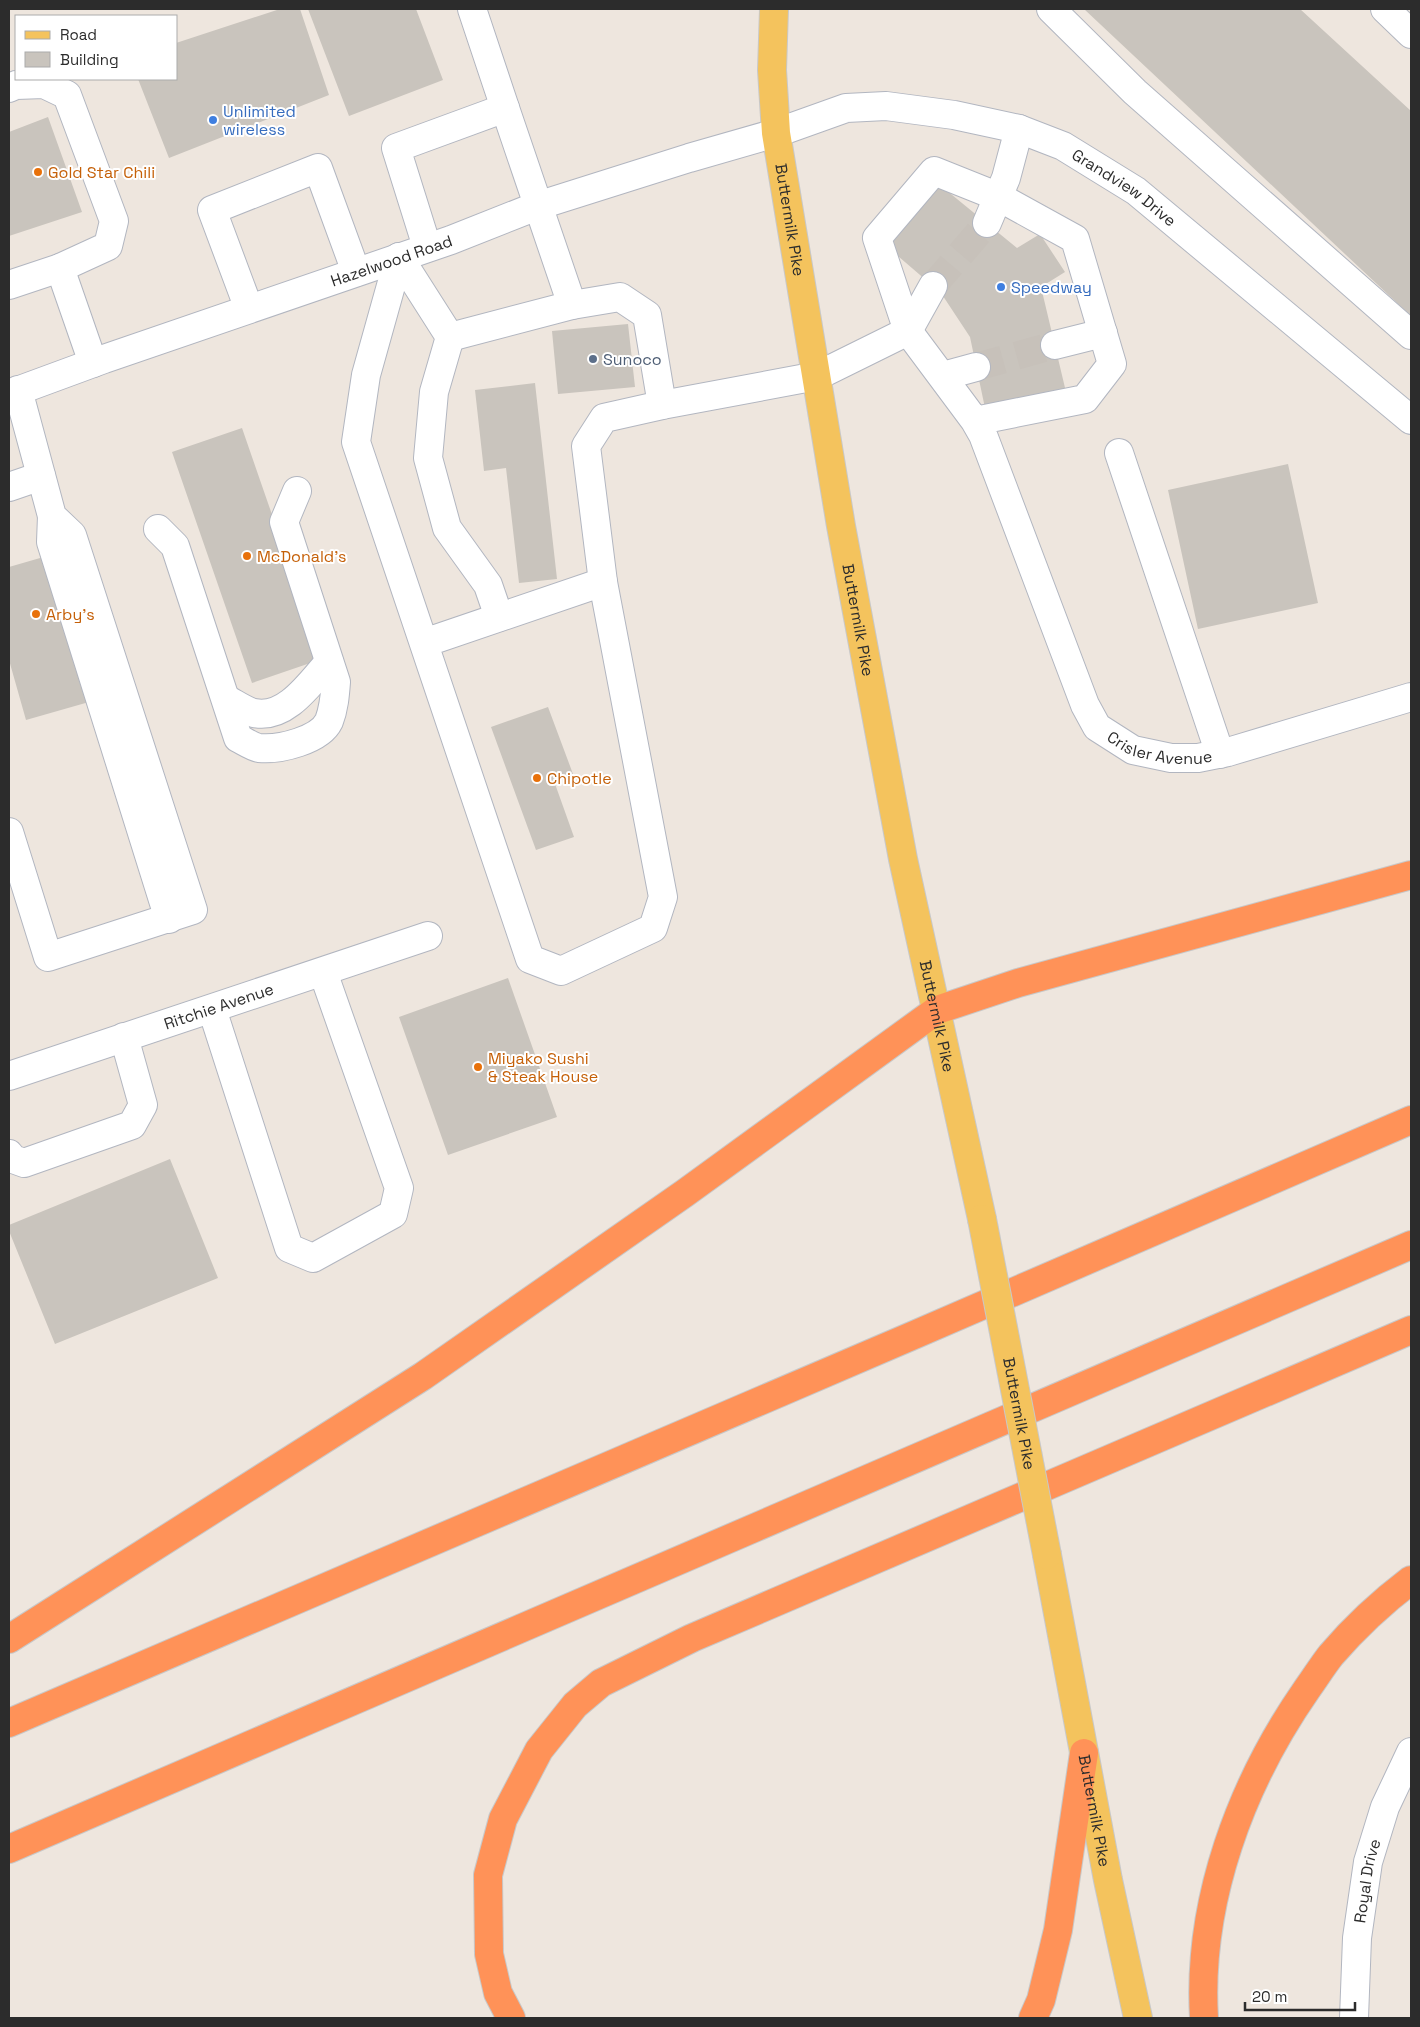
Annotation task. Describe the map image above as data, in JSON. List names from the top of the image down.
{
  "streets": {
    "main road": ["Buttermilk Pike"],
    "street": [
      "Grandview Drive",
      "Hazelwood Road",
      "Crisler Avenue",
      "Ritchie Avenue",
      "Royal Drive"
    ]
  },
  "crossings": [
    ["Grandview Drive", "Buttermilk Pike"],
    ["Grandview Drive", "Hazelwood Road"],
    ["Buttermilk Pike", "Hazelwood Road"]
  ],
  "places": [
    "Unlimited wireless",
    "Gold Star Chili",
    "Speedway",
    "Sunoco",
    "McDonald's",
    "Arby's",
    "Chipotle",
    "Miyako Sushi & Steak House"
  ],
  "legend": ["Road", "Building"],
  "scale_bar": "20 m"
}
